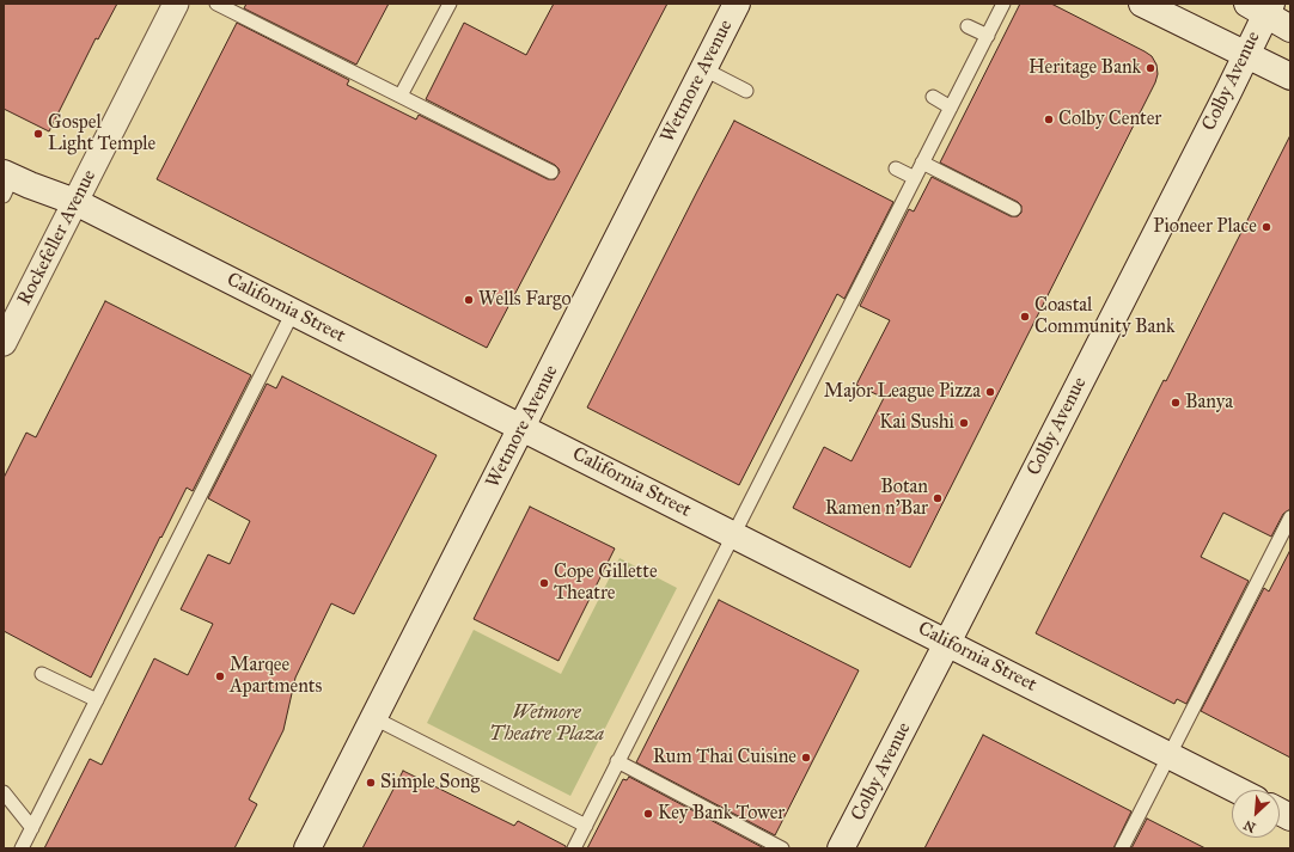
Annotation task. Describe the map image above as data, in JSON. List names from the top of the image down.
{
  "streets": {
    "street": [
      "Wetmore Avenue",
      "Colby Avenue",
      "Rockefeller Avenue",
      "California Street"
    ]
  },
  "crossings": [
    ["Wetmore Avenue", "California Street"],
    ["Colby Avenue", "California Street"],
    ["Rockefeller Avenue", "California Street"]
  ],
  "parks": ["Wetmore Theatre Plaza"],
  "places": [
    "Heritage Bank",
    "Colby Center",
    "Gospel Light Temple",
    "Pioneer Place",
    "Wells Fargo",
    "Coastal Community Bank",
    "Major League Pizza",
    "Banya",
    "Kai Sushi",
    "Botan Ramen n'Bar",
    "Cope Gillette Theatre",
    "Marqee Apartments",
    "Rum Thai Cuisine",
    "Simple Song",
    "Key Bank Tower"
  ],
  "north": "bottom left"
}
